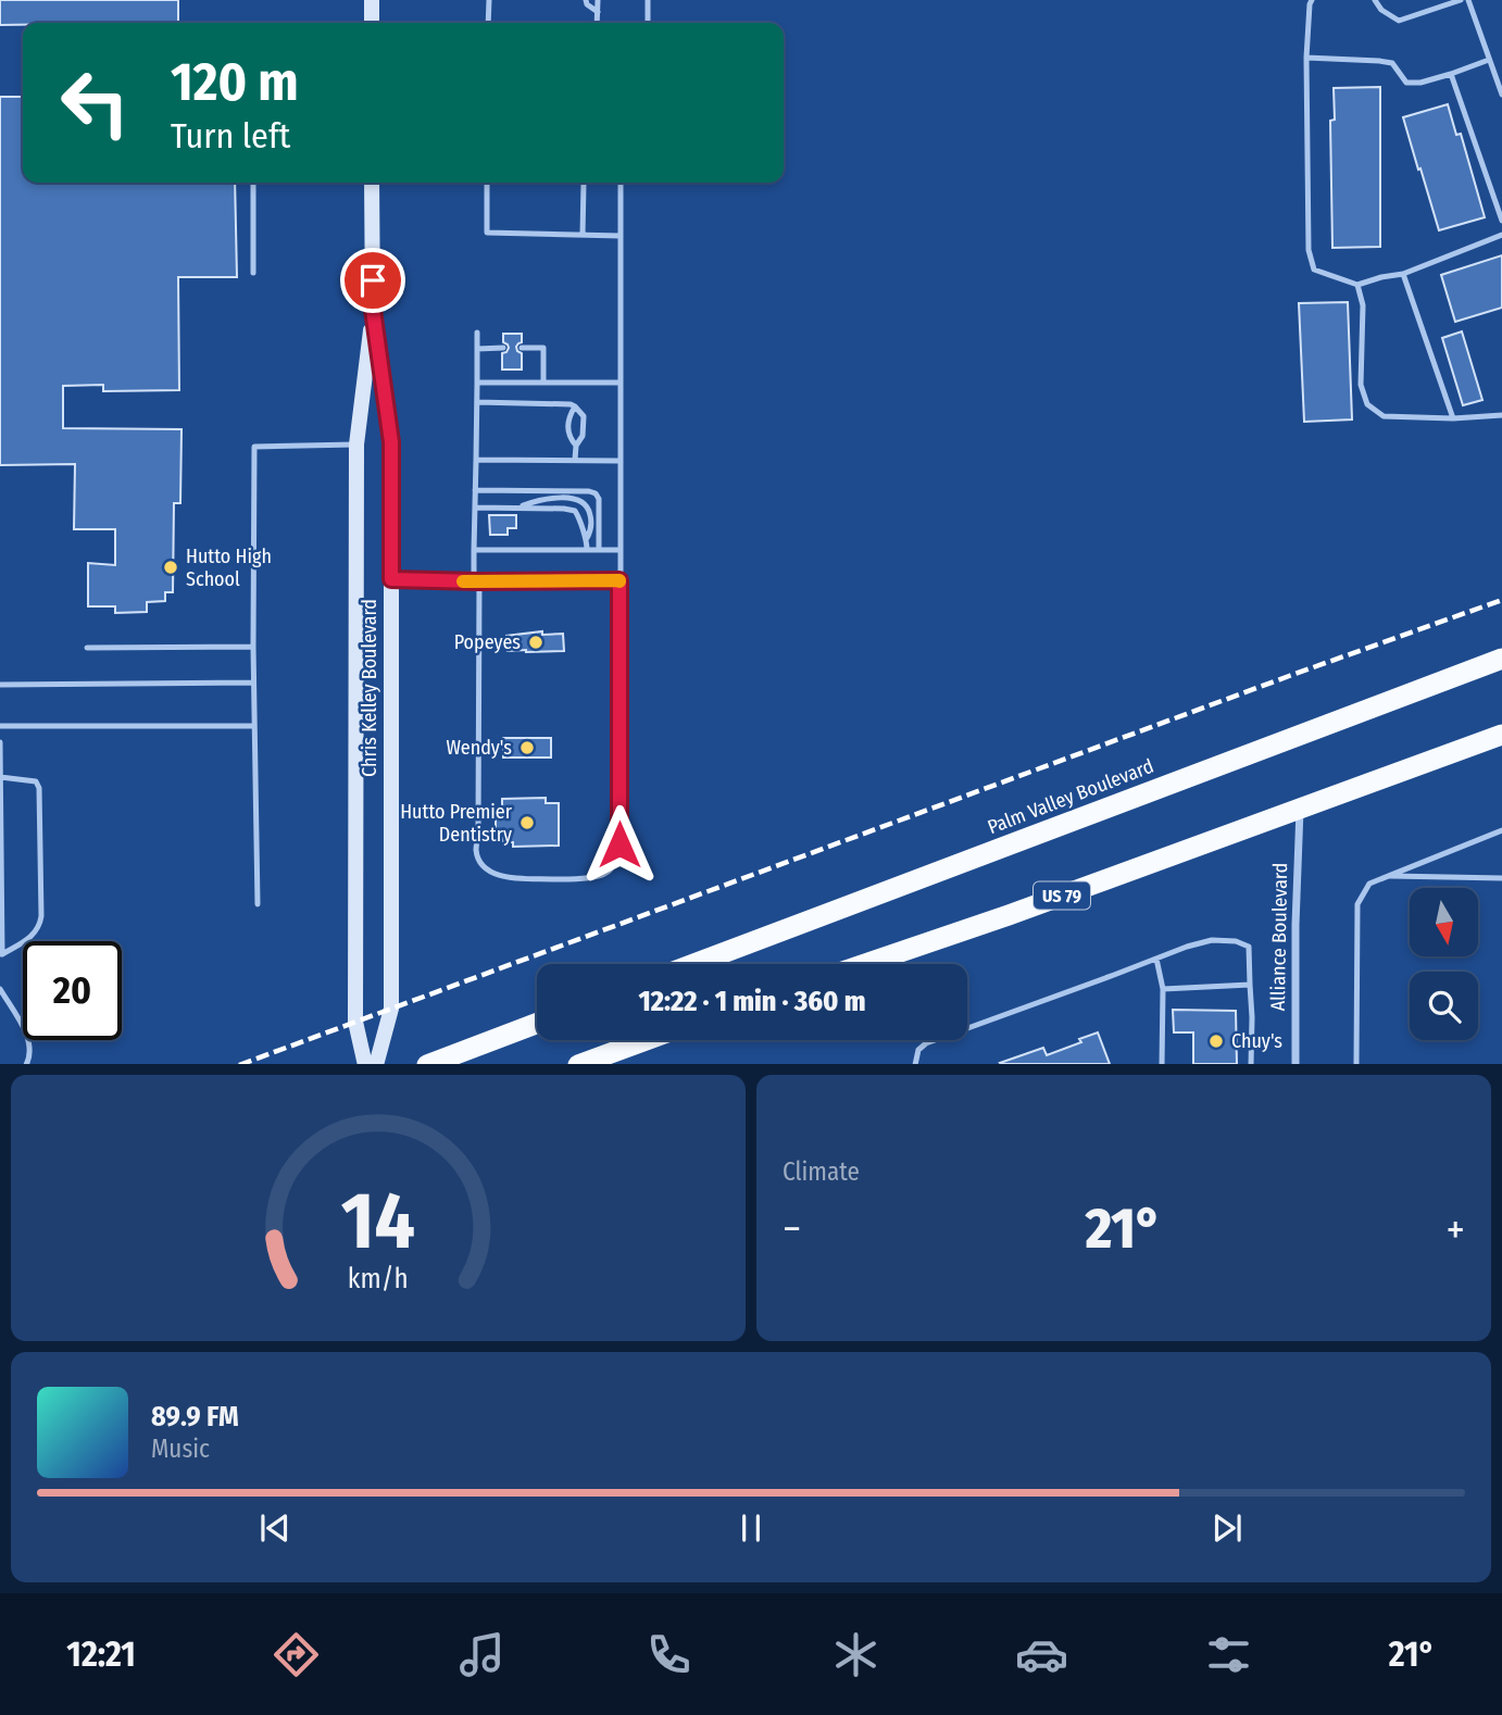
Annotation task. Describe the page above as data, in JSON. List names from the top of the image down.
{
  "streets": {
    "highway": ["Palm Valley Boulevard", "US 79"],
    "main road": ["Chris Kelley Boulevard"],
    "street": ["Alliance Boulevard"]
  },
  "crossings": [
    ["US 79", "Alliance Boulevard"]
  ],
  "places": [
    "Hutto High School",
    "Popeyes",
    "Wendy's",
    "Hutto Premier Dentistry",
    "Chuy's"
  ],
  "north": "bottom",
  "page": {
    "turn": ["120 m", "Turn left"],
    "limit": "20",
    "trip": "12:22 · 1 min · 360 m",
    "tile": "Climate",
    "heat": ["−", "21°", "+"],
    "song": ["89.9 FM", "Music"],
    "tabs": ["12:21", "21°"],
    "gauge": ["14", "km/h"]
  }
}
